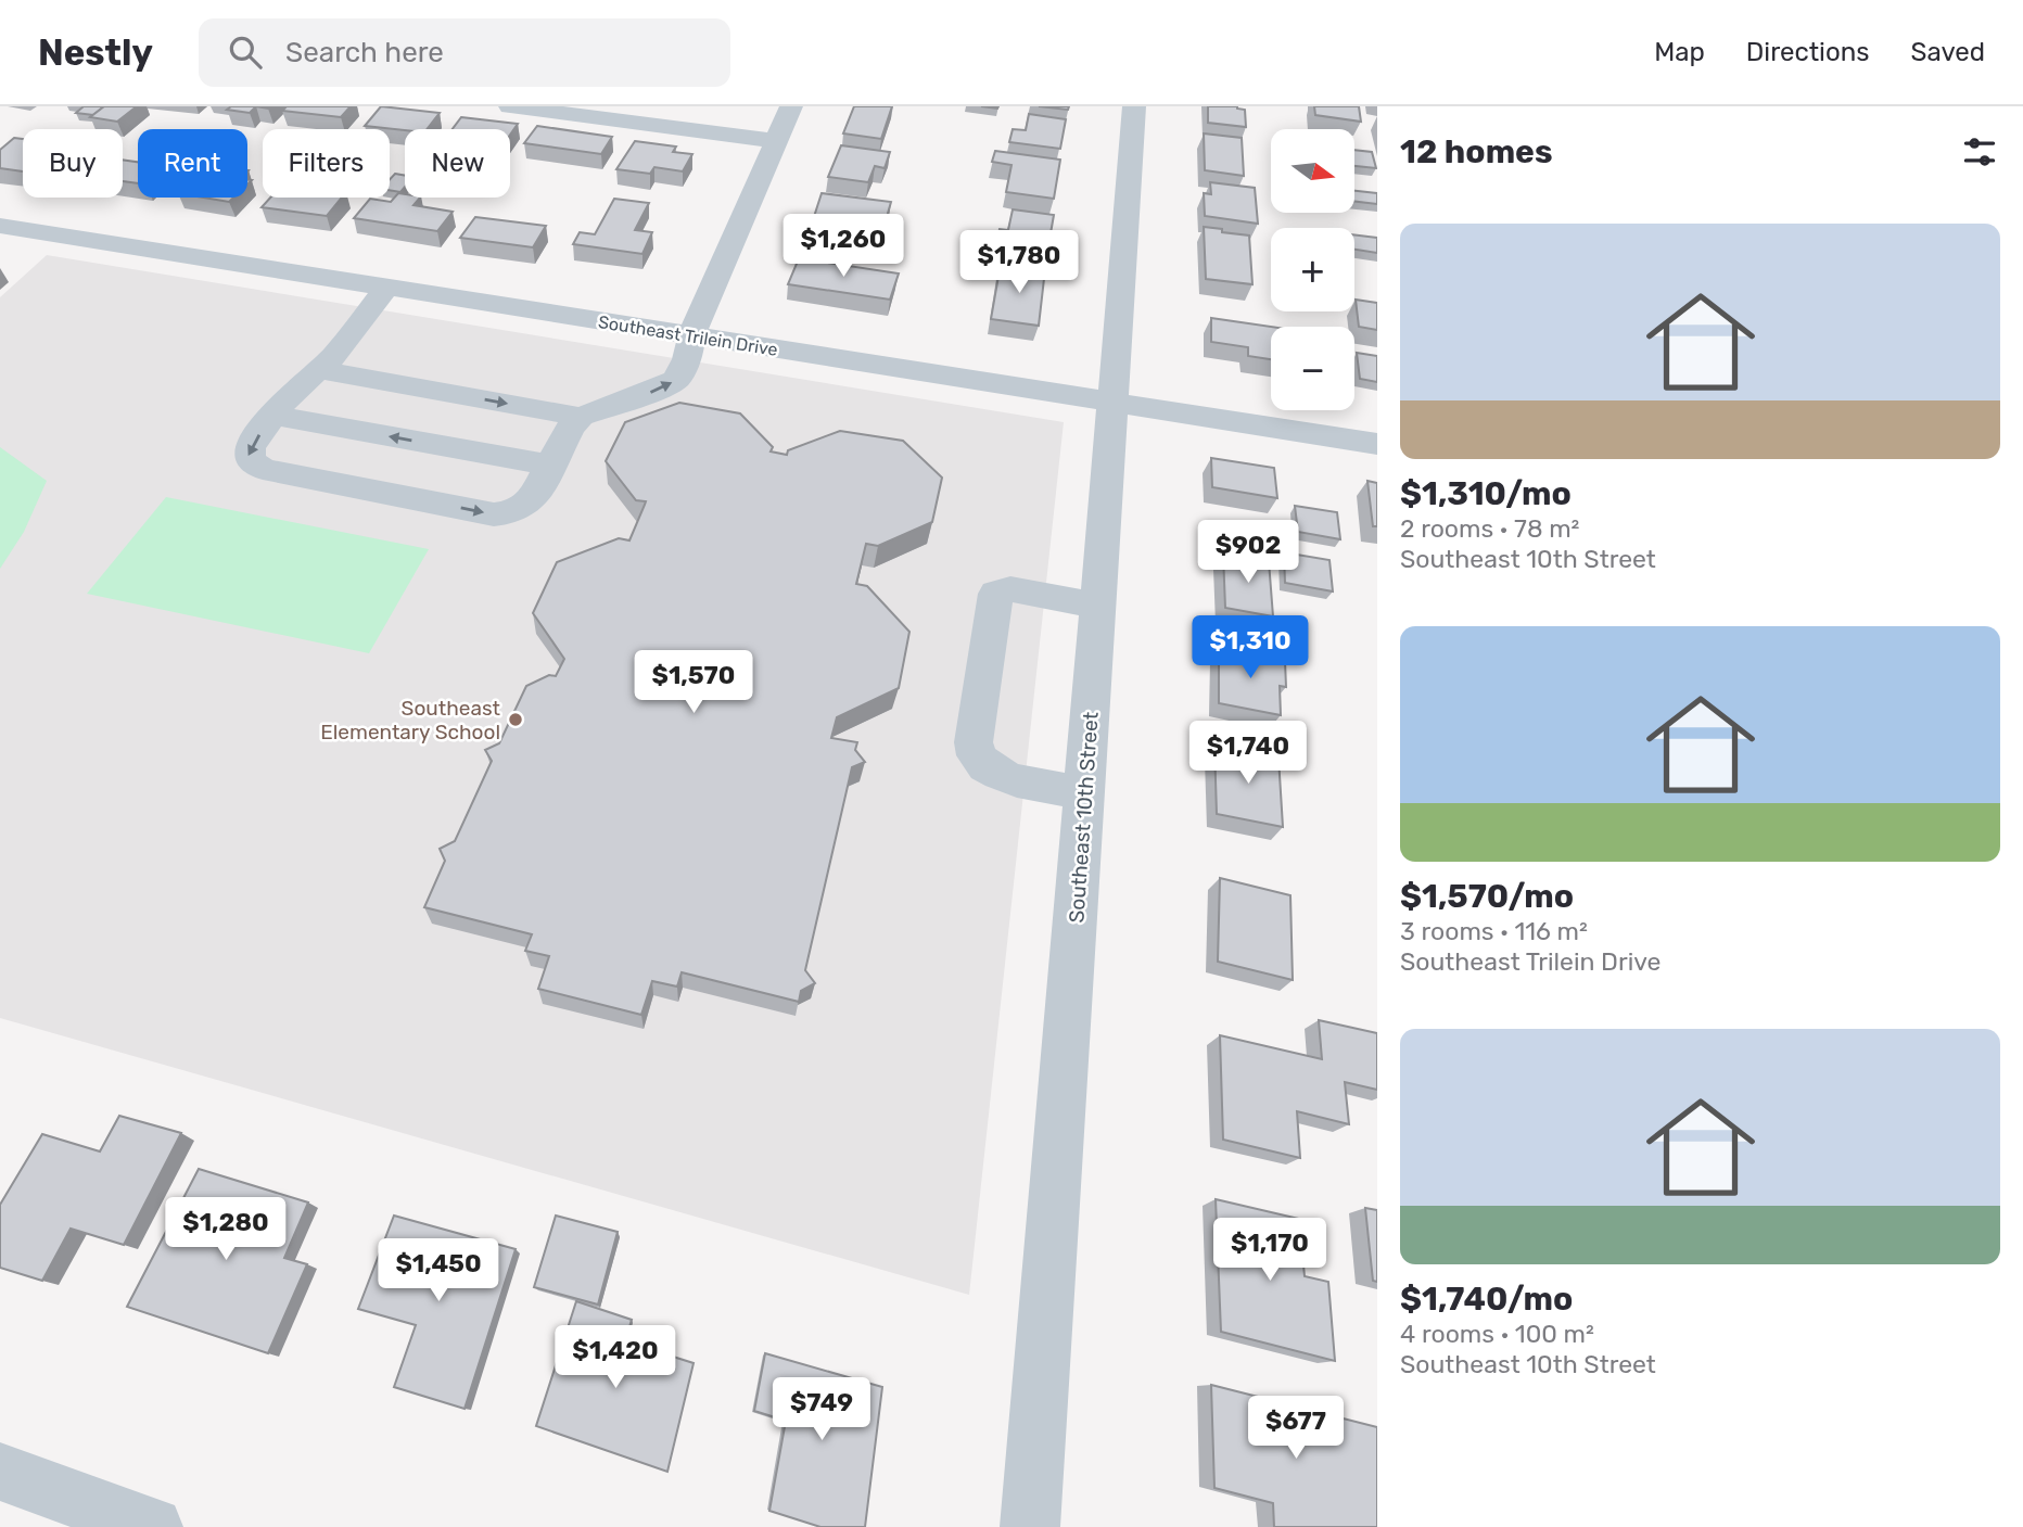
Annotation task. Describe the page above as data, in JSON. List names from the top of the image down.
{
  "streets": {
    "street": ["Southeast Trilein Drive", "Southeast 10th Street"]
  },
  "crossings": [
    ["Southeast Trilein Drive", "Southeast 10th Street"]
  ],
  "places": ["Southeast Elementary School"],
  "north": "right",
  "page": {
    "header": "Nestly",
    "search": "Search here",
    "nav": ["Map", "Directions", "Saved"],
    "heading": "12 homes",
    "map_buttons": ["+", "−"],
    "chip": [
      "Buy",
      "Rent",
      "Filters",
      "New"
    ],
    "list": [
      {
        "name": "$1,310/mo",
        "note": "2 rooms · 78 m² · Southeast 10th Street"
      },
      {
        "name": "$1,570/mo",
        "note": "3 rooms · 116 m² · Southeast Trilein Drive"
      },
      {
        "name": "$1,740/mo",
        "note": "4 rooms · 100 m² · Southeast 10th Street"
      }
    ],
    "price": [
      "$1,260",
      "$1,780",
      "$902",
      "$1,310",
      "$1,570",
      "$1,740",
      "$1,280",
      "$1,170",
      "$1,450",
      "$1,420",
      "$749",
      "$677"
    ]
  }
}
